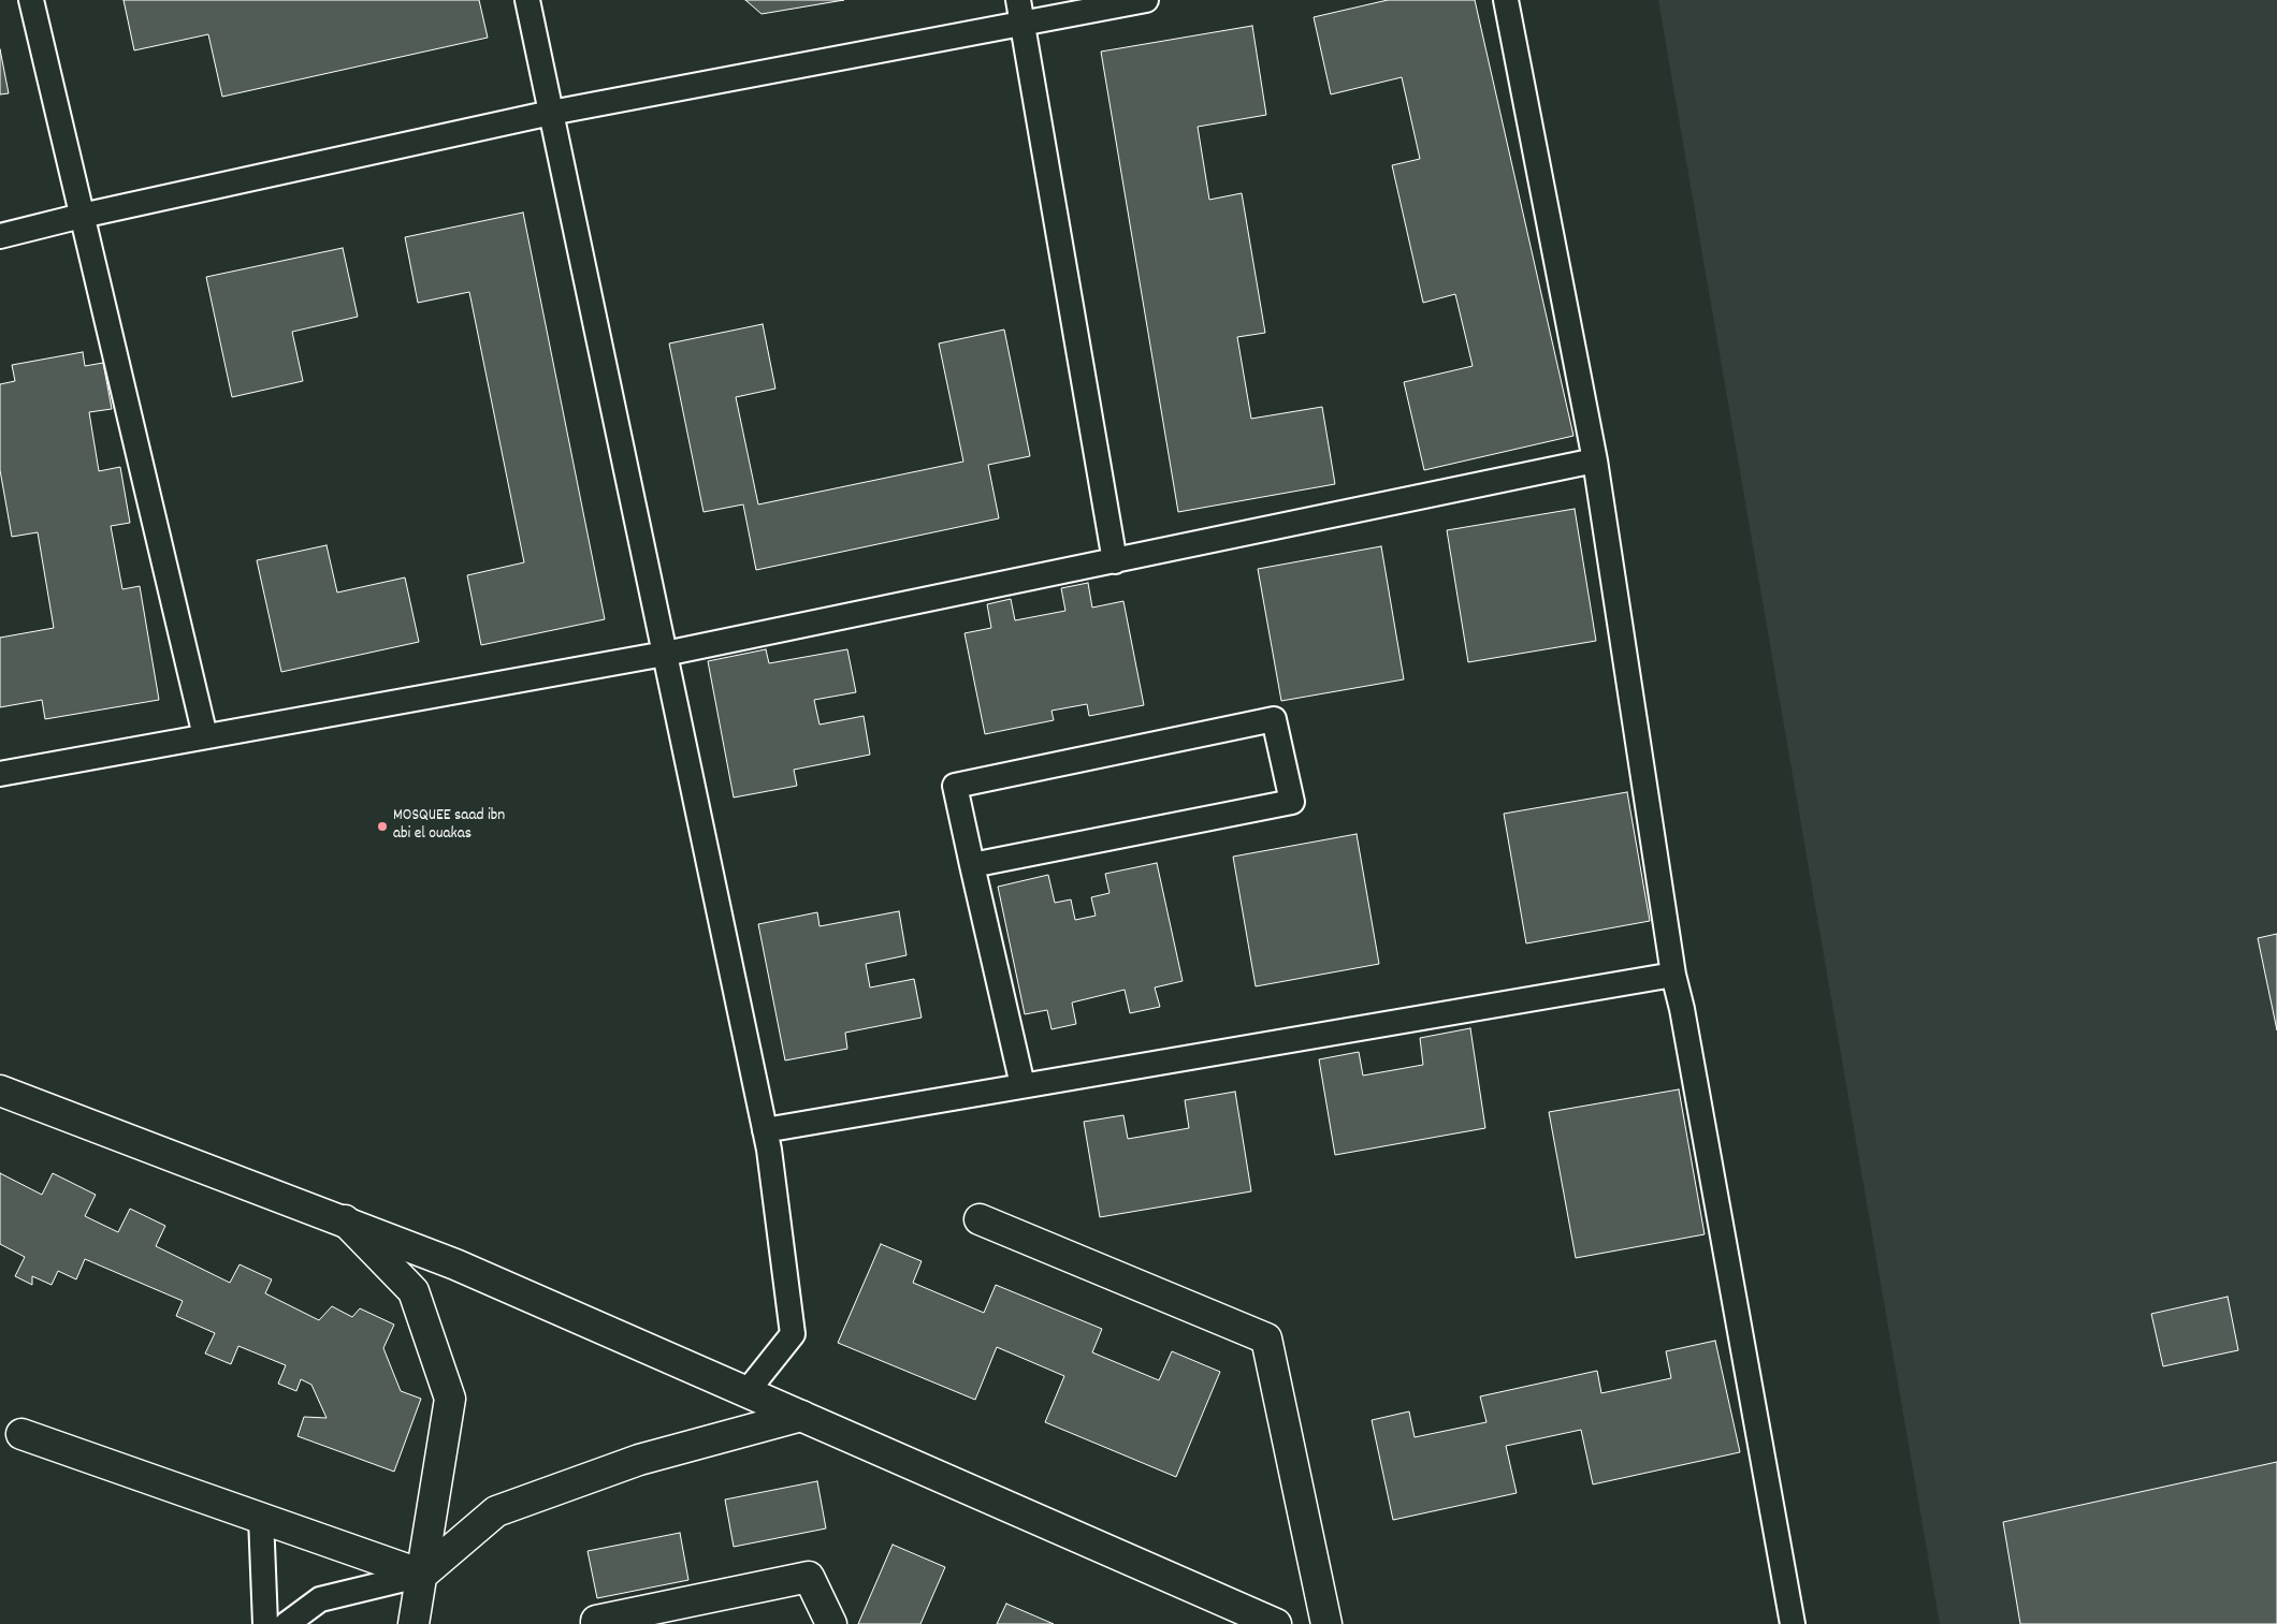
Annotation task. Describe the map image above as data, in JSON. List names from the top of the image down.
{
  "places": ["MOSQUEE saad ibn abi el ouakas"]
}
